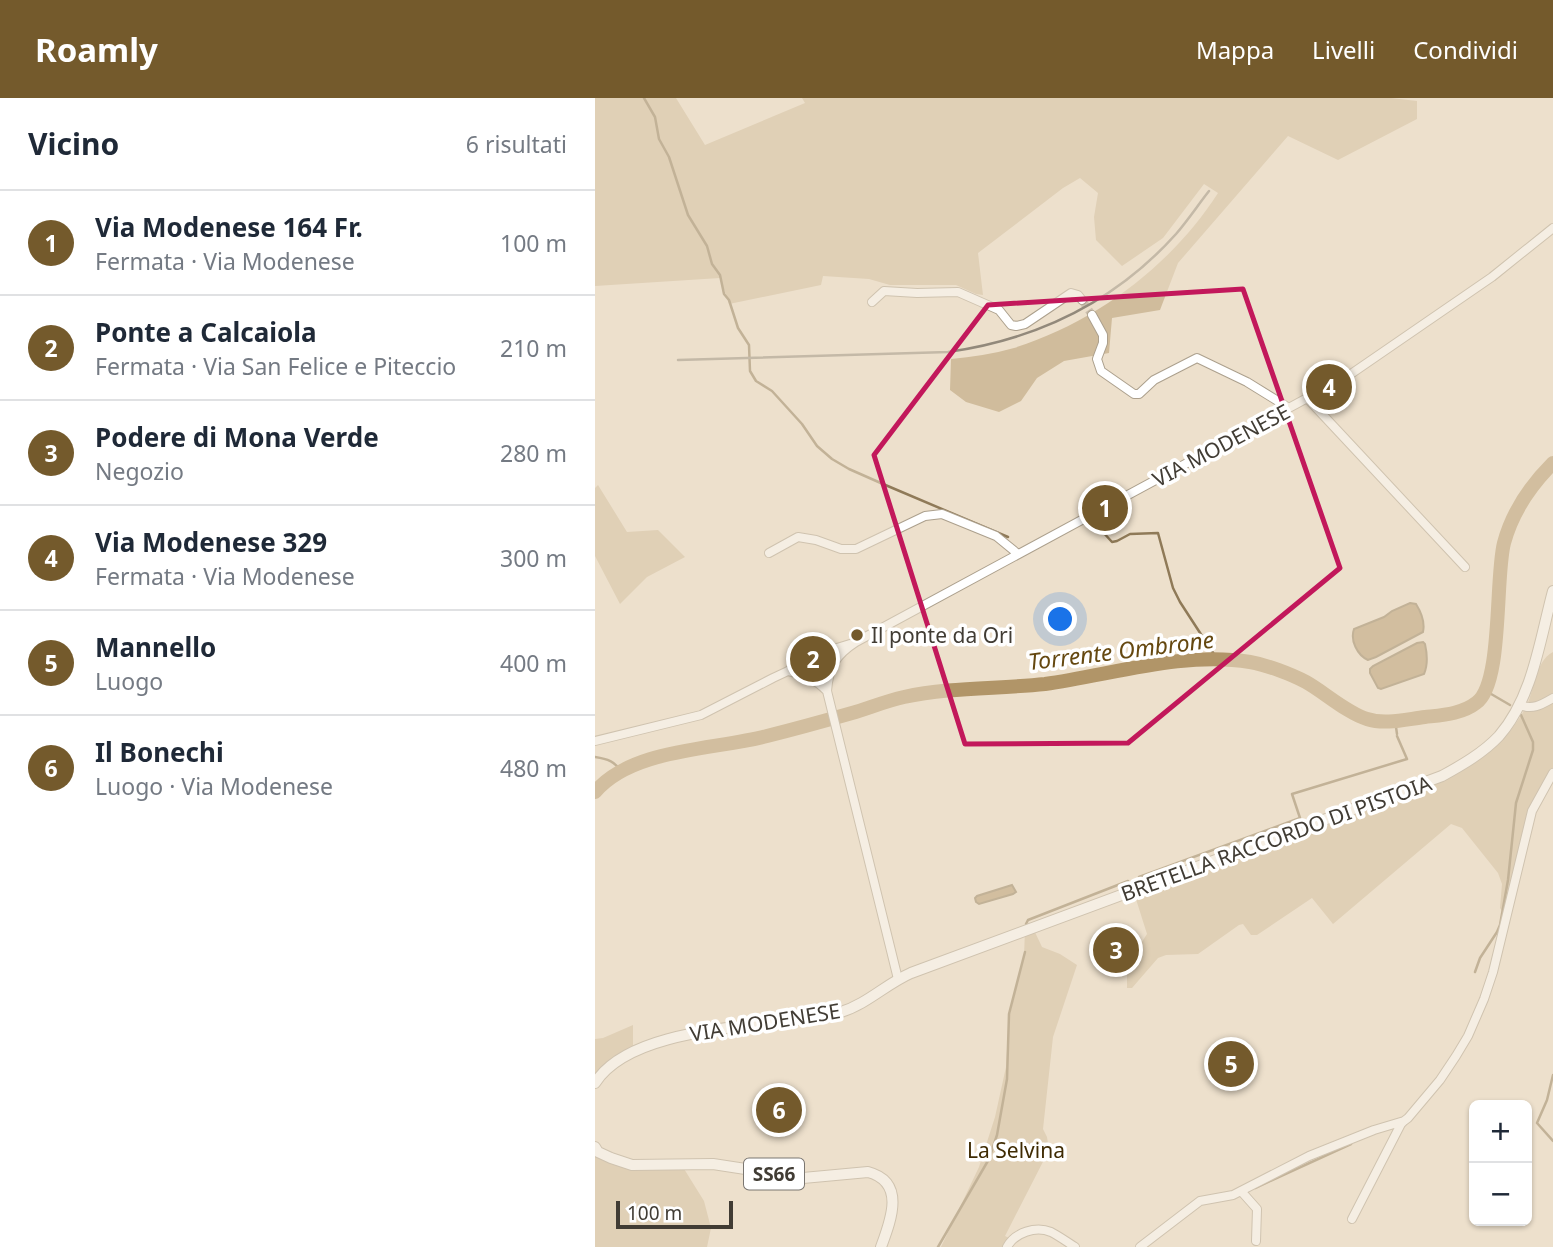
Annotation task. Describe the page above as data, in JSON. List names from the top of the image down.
{
  "streets": {
    "main road": ["VIA MODENESE", "BRETELLA RACCORDO DI PISTOIA", "SS66"]
  },
  "crossings": [
    ["VIA MODENESE", "BRETELLA RACCORDO DI PISTOIA"]
  ],
  "water": ["Torrente Ombrone"],
  "parks": ["La Selvina"],
  "places": ["Il ponte da Ori"],
  "scale_bar": "100 m",
  "page": {
    "header": "Roamly",
    "nav": ["Mappa", "Livelli", "Condividi"],
    "heading": ["Vicino", "6 risultati"],
    "list": [
      {
        "mark": "1",
        "name": "Via Modenese 164 Fr.",
        "note": "Fermata · Via Modenese",
        "value": "100 m"
      },
      {
        "mark": "2",
        "name": "Ponte a Calcaiola",
        "note": "Fermata · Via San Felice e Piteccio",
        "value": "210 m"
      },
      {
        "mark": "3",
        "name": "Podere di Mona Verde",
        "note": "Negozio",
        "value": "280 m"
      },
      {
        "mark": "4",
        "name": "Via Modenese 329",
        "note": "Fermata · Via Modenese",
        "value": "300 m"
      },
      {
        "mark": "5",
        "name": "Mannello",
        "note": "Luogo",
        "value": "400 m"
      },
      {
        "mark": "6",
        "name": "Il Bonechi",
        "note": "Luogo · Via Modenese",
        "value": "480 m"
      }
    ],
    "pins": [
      "4",
      "1",
      "2",
      "3",
      "5",
      "6"
    ],
    "map_buttons": ["+", "−"],
    "scale": "100 m"
  }
}
